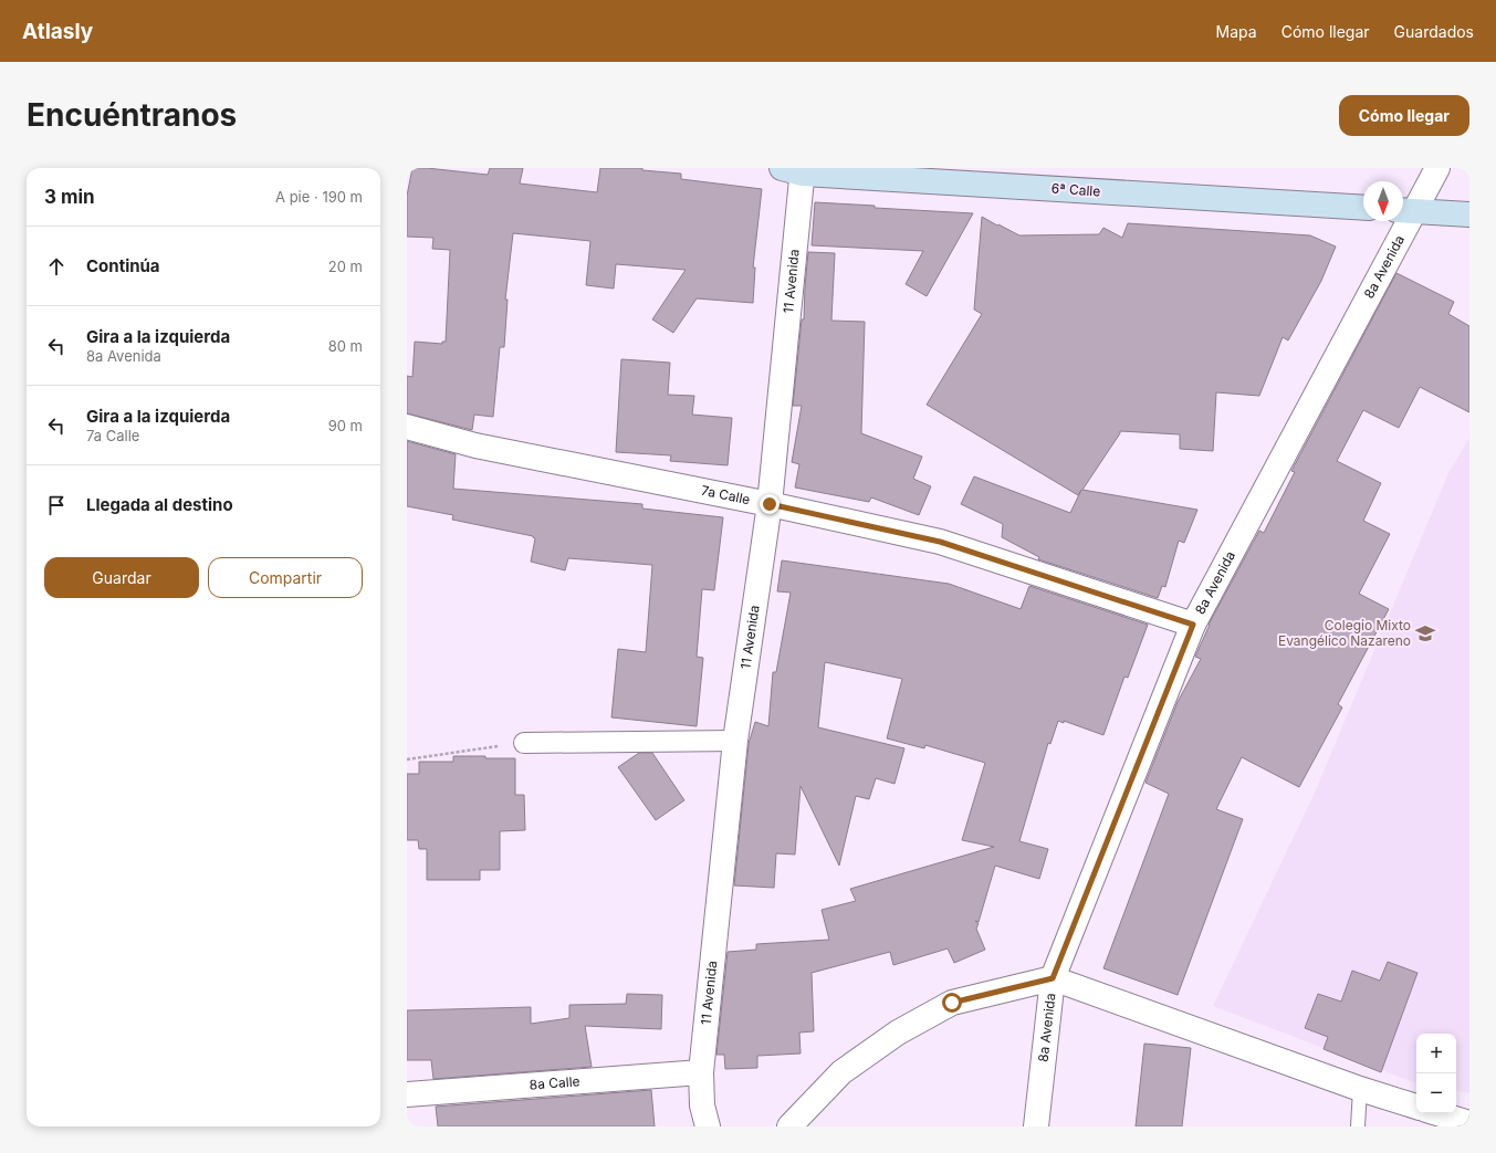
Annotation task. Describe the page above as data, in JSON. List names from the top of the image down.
{
  "streets": {
    "main road": ["6ª Calle"],
    "street": [
      "8a Avenida",
      "11 Avenida",
      "7a Calle",
      "8a Calle"
    ]
  },
  "crossings": [
    ["6ª Calle", "11 Avenida"],
    ["8a Avenida", "7a Calle"],
    ["11 Avenida", "7a Calle"],
    ["11 Avenida", "8a Calle"]
  ],
  "places": {
    "school or university": ["Colegio Mixto Evangélico Nazareno"]
  },
  "north": "bottom",
  "page": {
    "header": "Atlasly",
    "nav": ["Mapa", "Cómo llegar", "Guardados"],
    "buttons": [
      "Cómo llegar",
      ["Guardar", "Compartir"]
    ],
    "title": "Encuéntranos",
    "heading": ["3 min", "A pie · 190 m"],
    "list": [
      ["Continúa", "20 m"],
      ["Gira a la izquierda", "8a Avenida", "80 m"],
      ["Gira a la izquierda", "7a Calle", "90 m"],
      "Llegada al destino"
    ],
    "map_buttons": ["+", "−"]
  }
}
